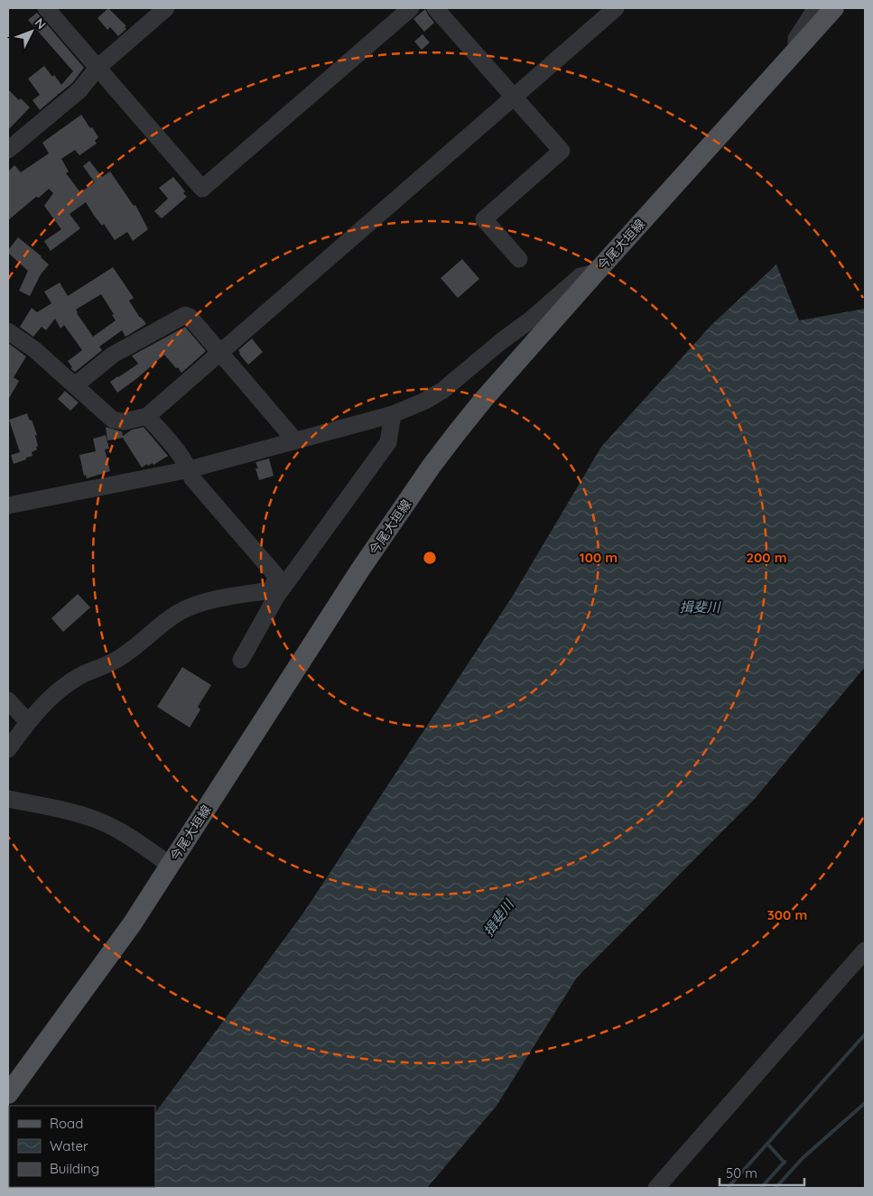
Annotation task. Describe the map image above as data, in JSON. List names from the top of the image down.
{
  "streets": {
    "main road": ["今尾大垣線"]
  },
  "water": ["揖斐川"],
  "legend": ["Road", "Water", "Building"],
  "scale_bar": "50 m",
  "north": "top right",
  "rings": ["100 m", "200 m", "300 m"]
}
